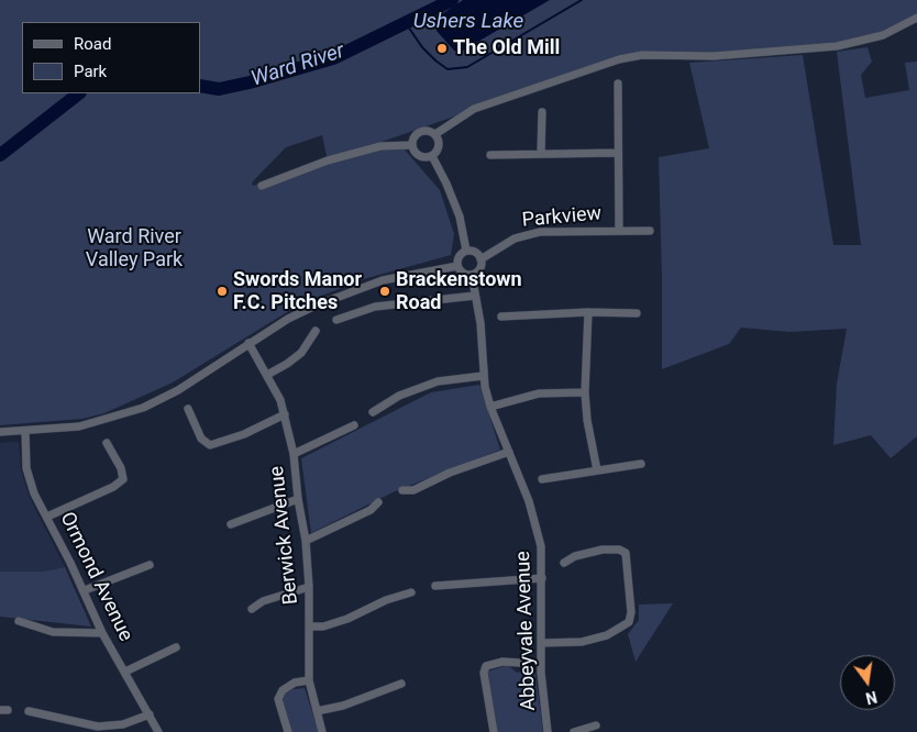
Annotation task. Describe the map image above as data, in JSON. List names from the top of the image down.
{
  "streets": {
    "street": [
      "Parkview",
      "Berwick Avenue",
      "Ormond Avenue",
      "Abbeyvale Avenue"
    ]
  },
  "crossings": [
    ["Parkview", "Abbeyvale Avenue"]
  ],
  "water": ["Ushers Lake", "Ward River"],
  "parks": ["Ward River Valley Park"],
  "places": ["The Old Mill", "Swords Manor F.C. Pitches", "Brackenstown Road"],
  "legend": ["Road", "Park"],
  "north": "bottom"
}
